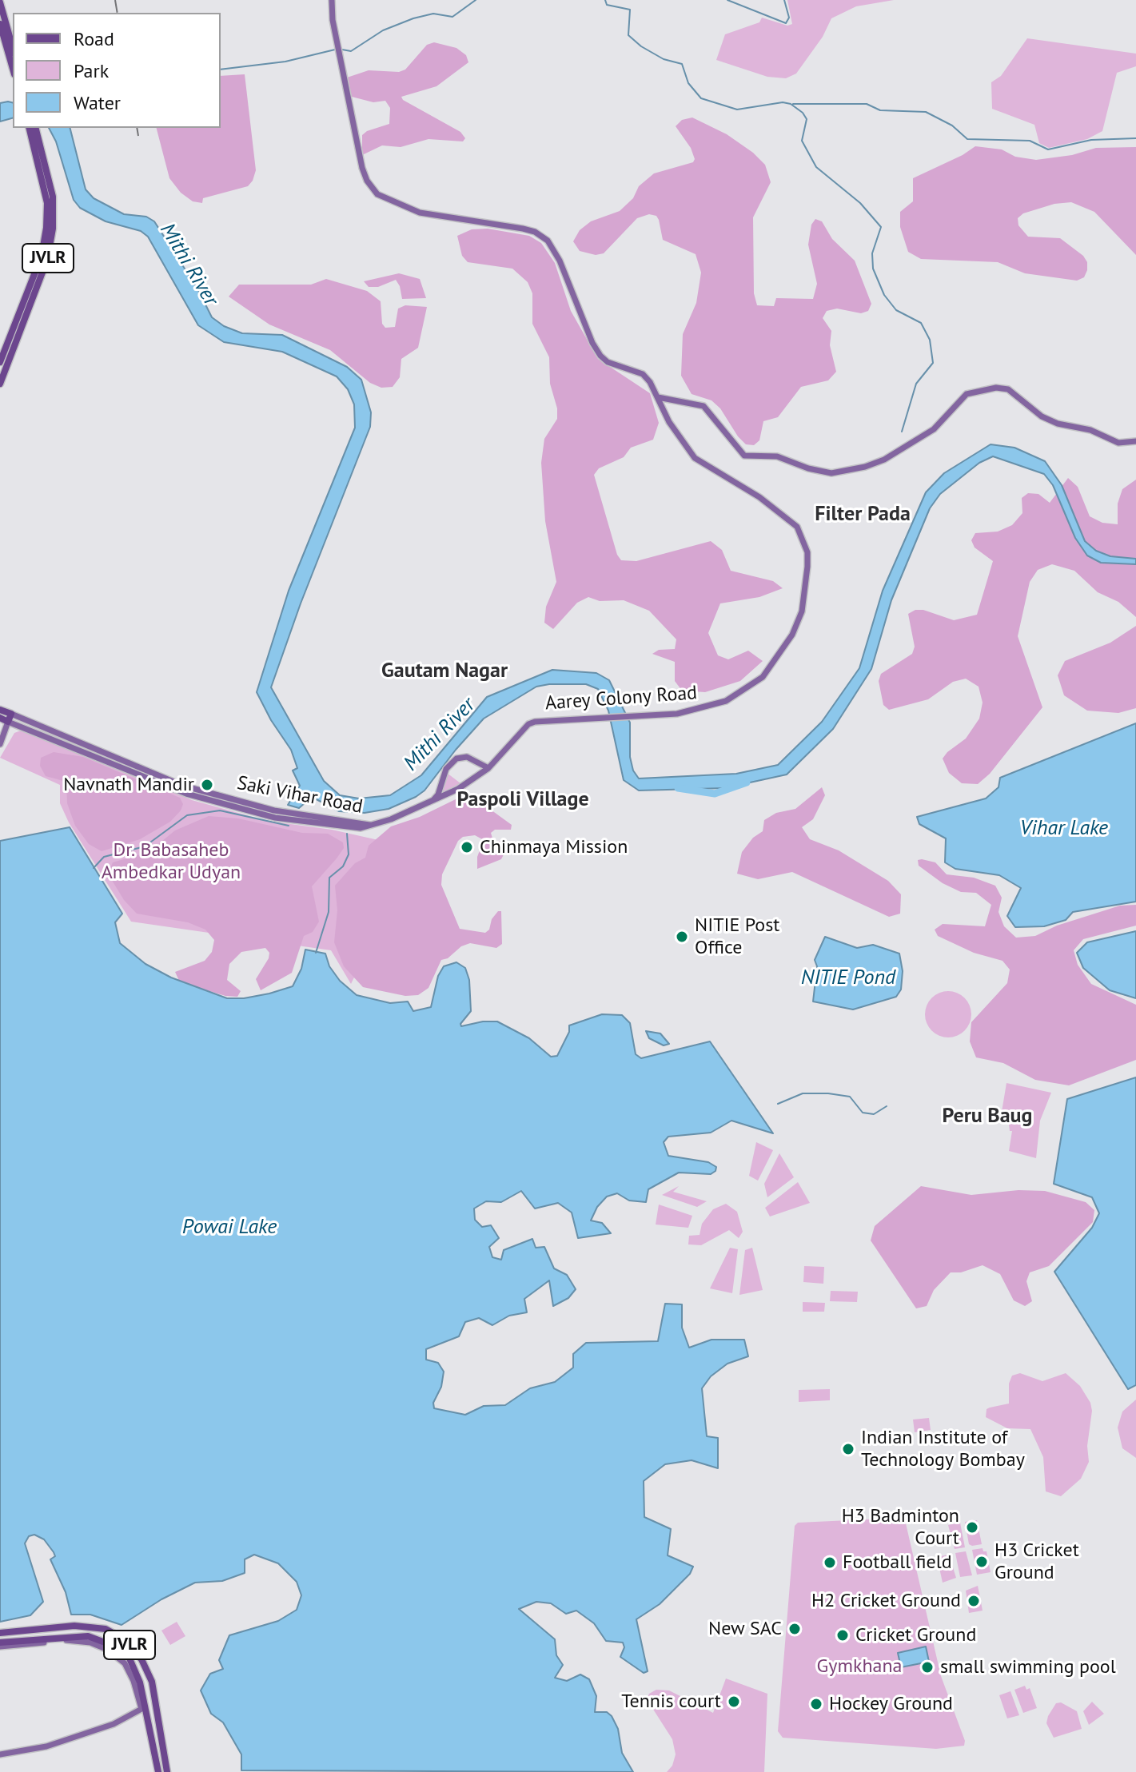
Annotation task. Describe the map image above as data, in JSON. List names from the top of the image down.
{
  "streets": {
    "main road": ["JVLR", "Aarey Colony Road", "Saki Vihar Road"]
  },
  "crossings": [
    ["Aarey Colony Road", "Saki Vihar Road"]
  ],
  "districts": [
    "Filter Pada",
    "Gautam Nagar",
    "Paspoli Village",
    "Peru Baug"
  ],
  "water": [
    "Mithi River",
    "Vihar Lake",
    "NITIE Pond",
    "Powai Lake"
  ],
  "parks": ["Dr. Babasaheb Ambedkar Udyan", "Gymkhana"],
  "places": [
    "Navnath Mandir",
    "Chinmaya Mission",
    "NITIE Post Office",
    "Indian Institute of Technology Bombay",
    "H3 Badminton Court",
    "H3 Cricket Ground",
    "Football field",
    "H2 Cricket Ground",
    "New SAC",
    "Cricket Ground",
    "small swimming pool",
    "Tennis court",
    "Hockey Ground"
  ],
  "legend": ["Road", "Park", "Water"]
}
